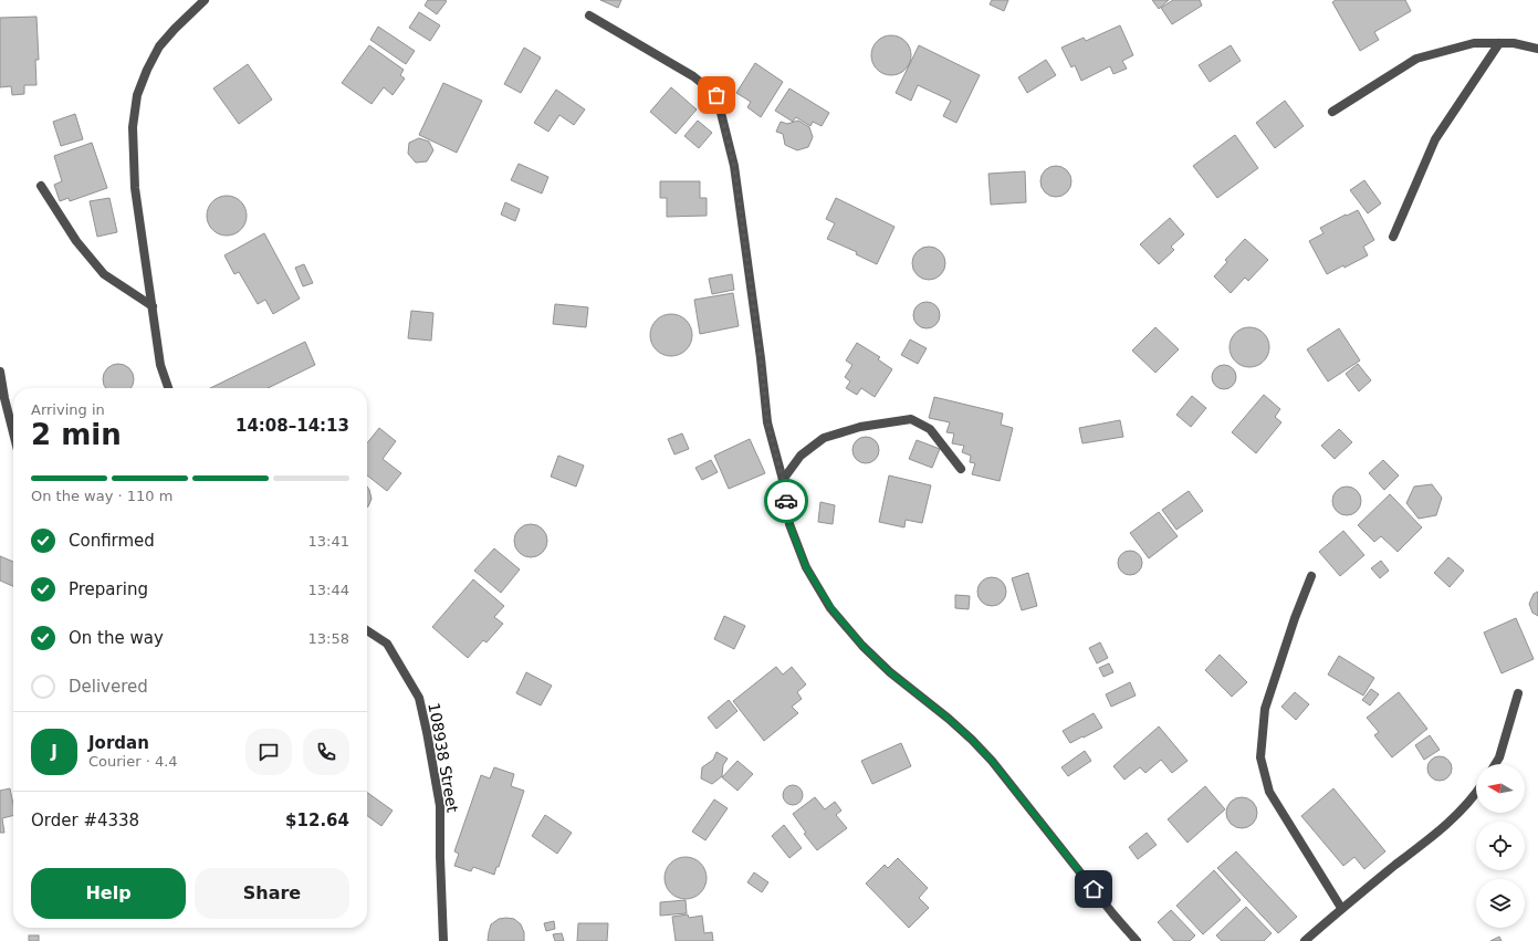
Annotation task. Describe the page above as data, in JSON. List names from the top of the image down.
{
  "streets": {
    "street": ["108938 Street"]
  },
  "north": "left",
  "page": {
    "heading": ["2 min", "Arriving in", "14:08–14:13"],
    "panel": [
      "Jordan",
      "Courier · 4.4",
      "Order #4338",
      "$12.64"
    ],
    "bar": "On the way · 110 m",
    "list": [
      ["Confirmed", "13:41"],
      ["Preparing", "13:44"],
      ["On the way", "13:58"],
      "Delivered"
    ],
    "round": "J",
    "buttons": ["Help", "Share"]
  }
}
